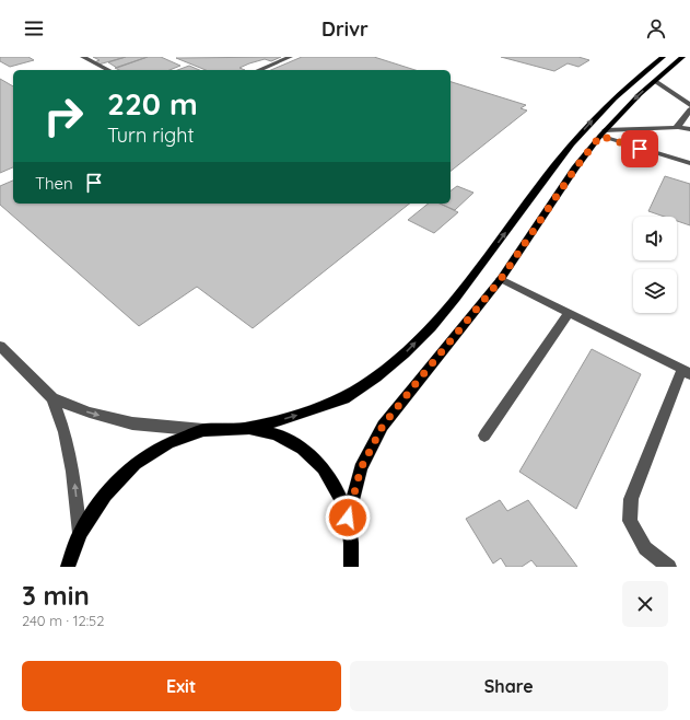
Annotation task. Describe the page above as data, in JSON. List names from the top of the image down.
{
  "page": {
    "header": "Drivr",
    "turn": ["220 m", "Turn right"],
    "then": "Then",
    "heading": ["3 min", "240 m · 12:52"],
    "buttons": ["Exit", "Share"]
  }
}
